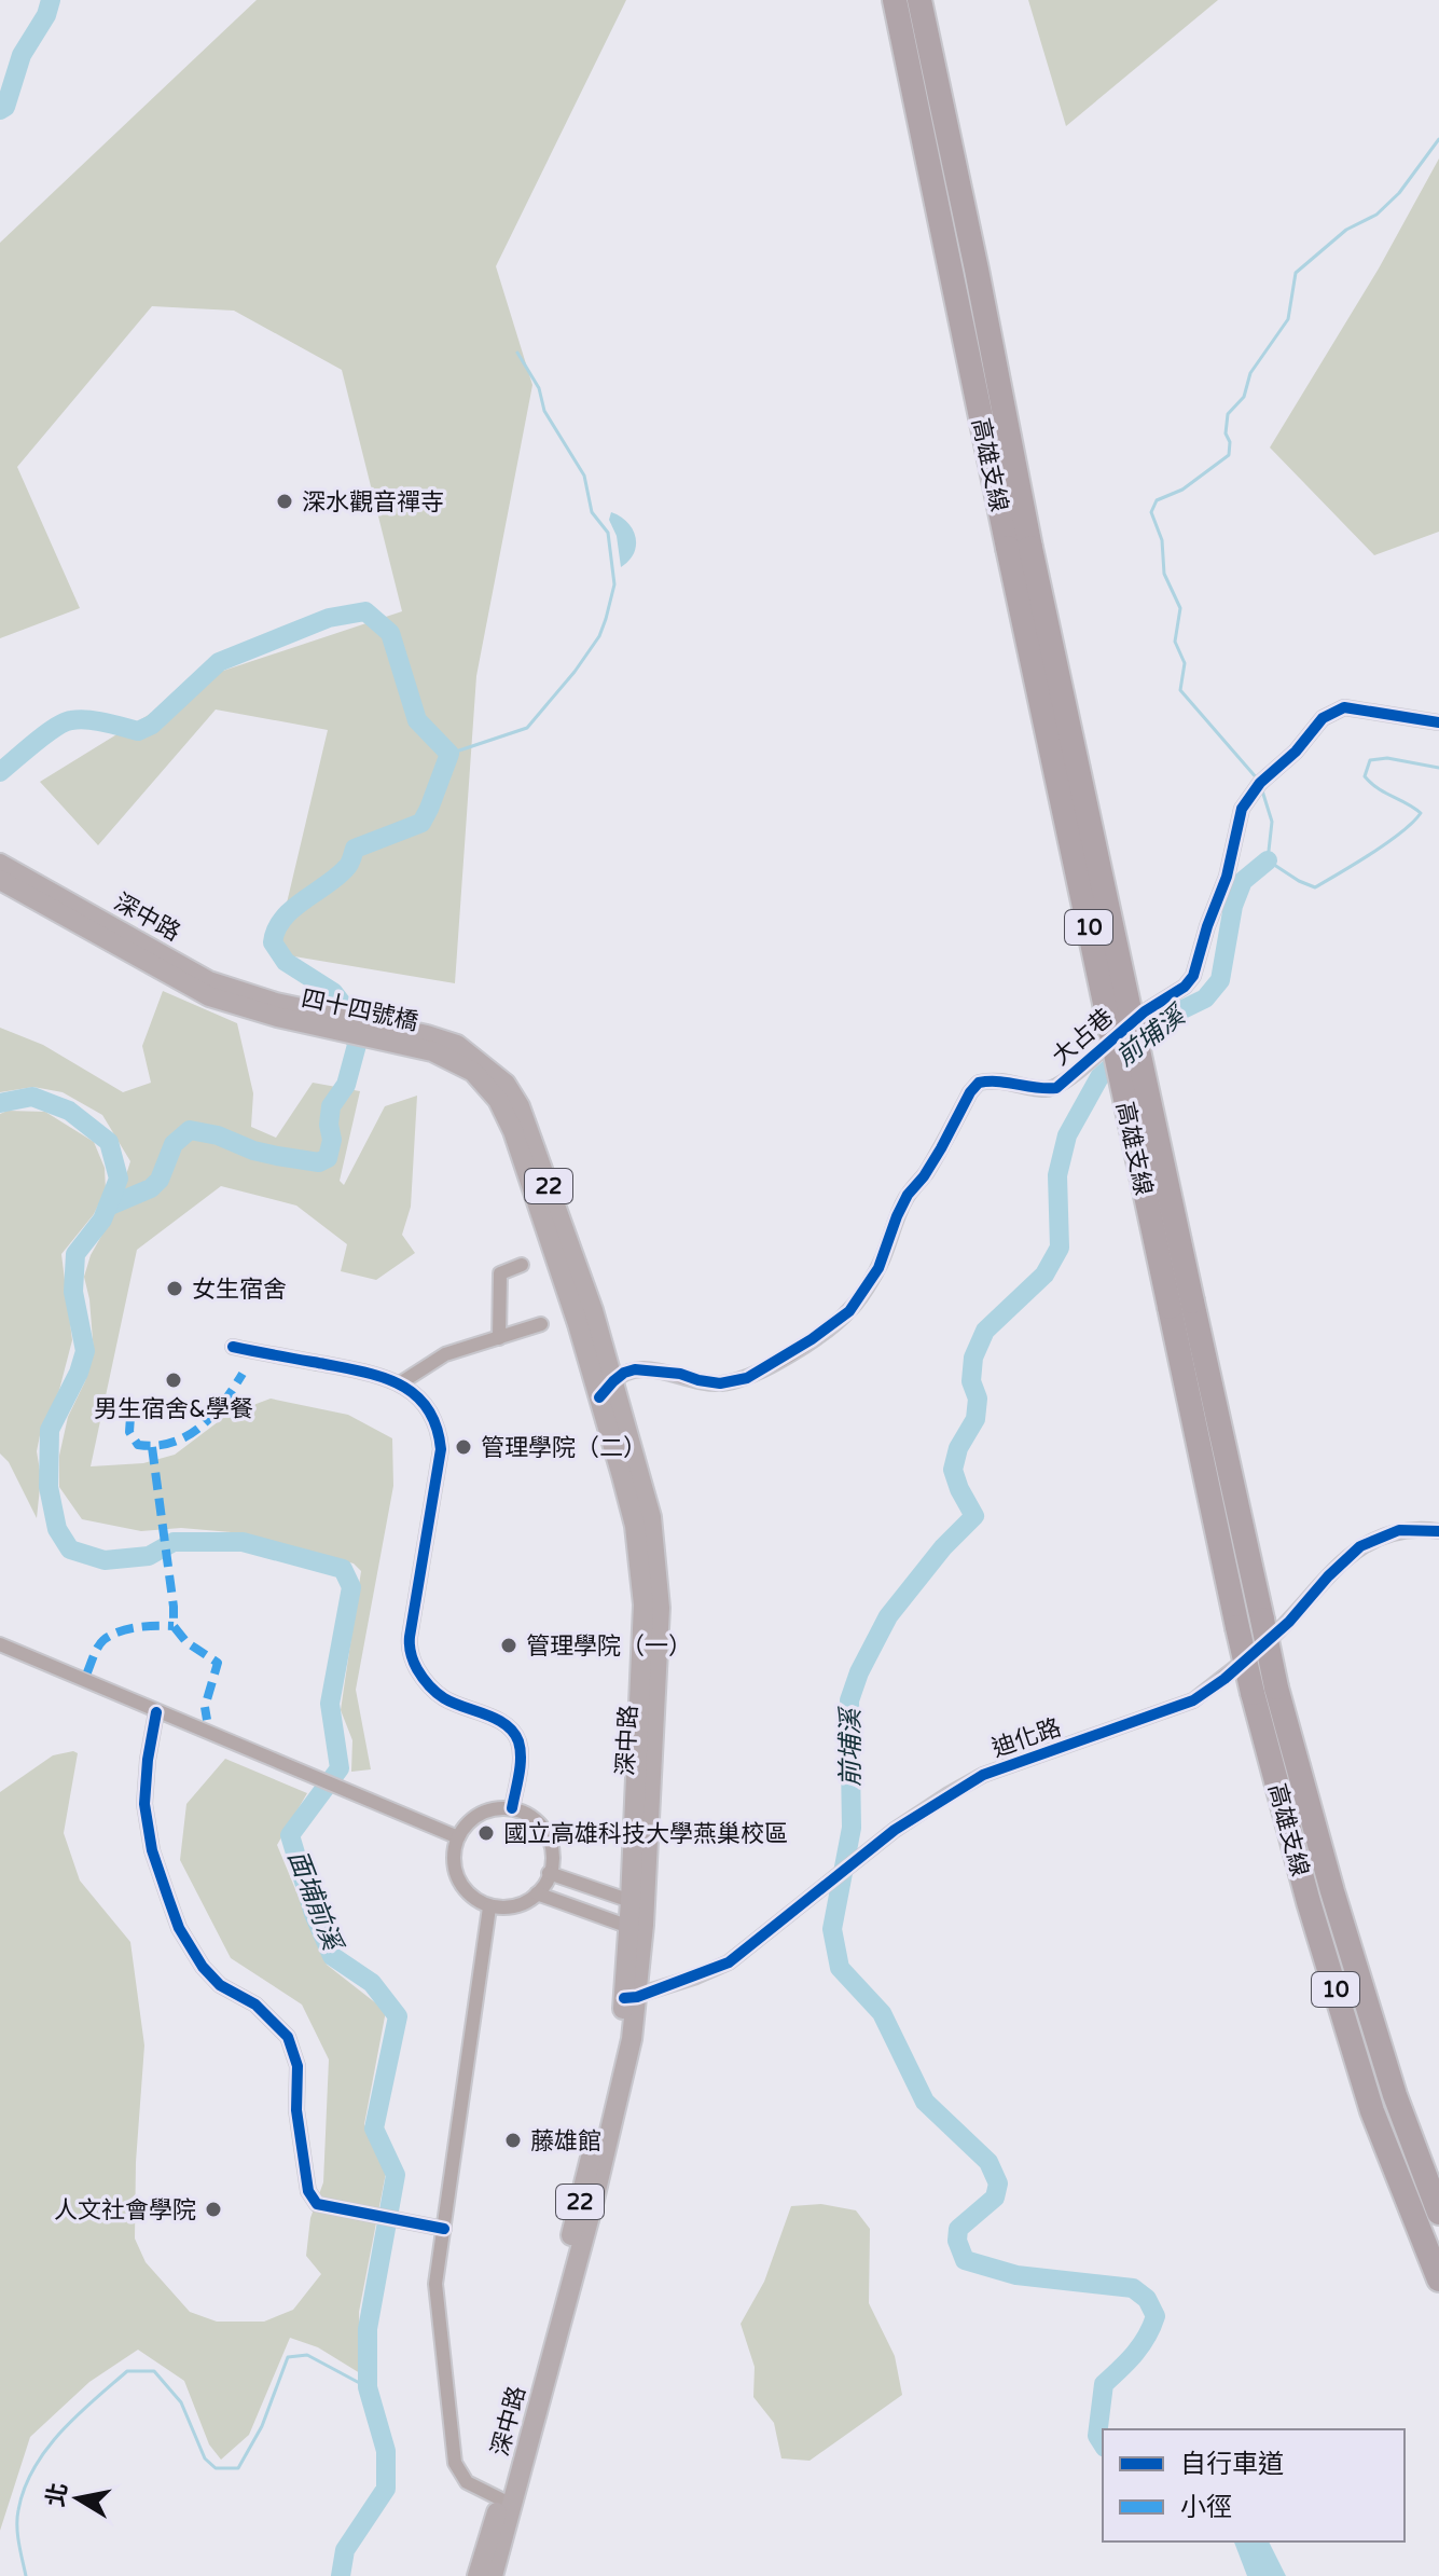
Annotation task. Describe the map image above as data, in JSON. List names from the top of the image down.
{
  "streets": {
    "highway": ["高雄支線", "10"],
    "main road": ["深中路", "四十四號橋", "22"],
    "street": ["大占巷", "迪化路"]
  },
  "crossings": [
    ["深中路", "四十四號橋"],
    ["深中路", "大占巷"],
    ["深中路", "22"],
    ["深中路", "迪化路"]
  ],
  "water": ["前埔溪", "面埔前溪"],
  "places": [
    "深水觀音禪寺",
    "女生宿舍",
    "男生宿舍&學餐",
    "管理學院（二）",
    "管理學院（一）",
    "國立高雄科技大學燕巢校區",
    "藤雄館",
    "人文社會學院"
  ],
  "legend": ["自行車道", "小徑"],
  "north": "left"
}
